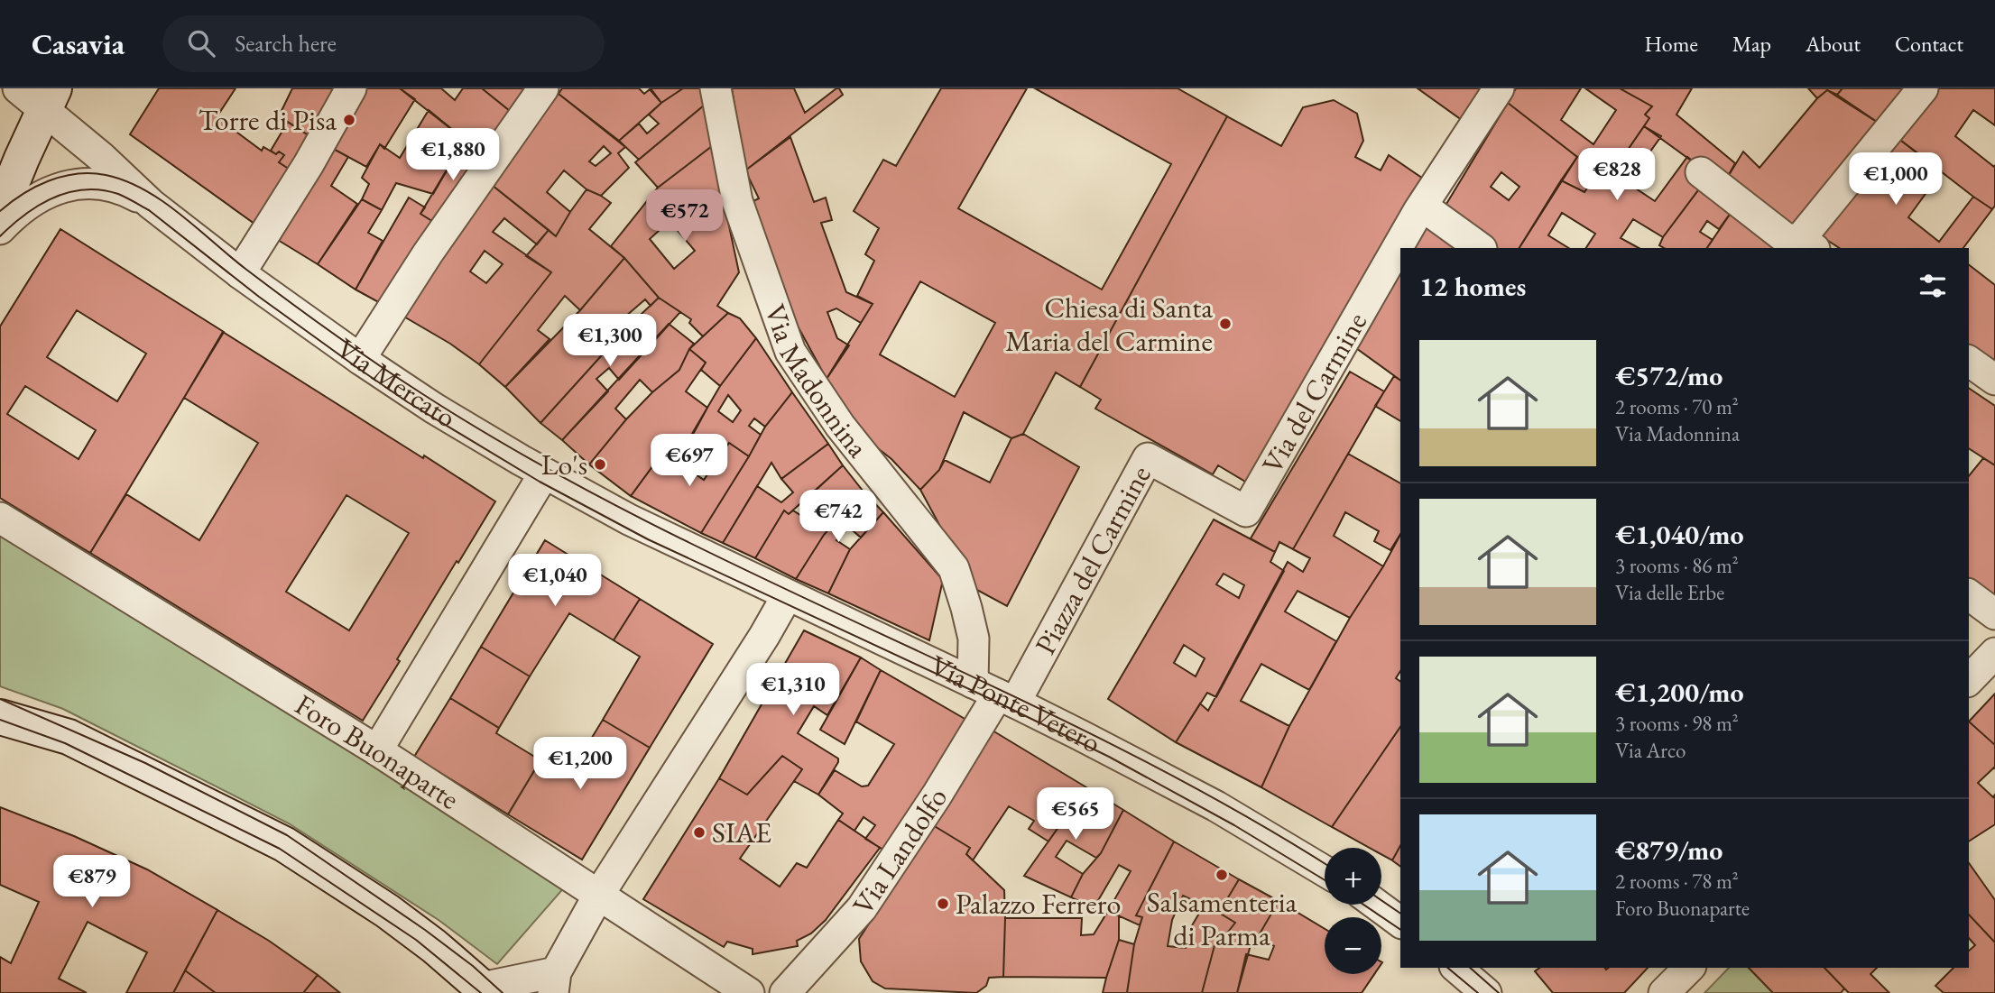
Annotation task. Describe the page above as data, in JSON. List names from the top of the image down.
{
  "streets": {
    "street": [
      "Via Madonnina",
      "Via Mercato",
      "Via del Carmine",
      "Piazza del Carmine",
      "Via Ponte Vetero",
      "Foro Buonaparte",
      "Via Landolfo"
    ]
  },
  "crossings": [
    ["Via Madonnina", "Piazza del Carmine"],
    ["Via Madonnina", "Via Ponte Vetero"],
    ["Via Madonnina", "Via Landolfo"],
    ["Via Mercato", "Via Ponte Vetero"],
    ["Via del Carmine", "Piazza del Carmine"],
    ["Piazza del Carmine", "Via Ponte Vetero"],
    ["Piazza del Carmine", "Via Landolfo"],
    ["Via Ponte Vetero", "Via Landolfo"]
  ],
  "places": [
    "Torre di Pisa",
    "Chiesa di Santa Maria del Carmine",
    "Lo's",
    "SIAE",
    "Salsamenteria di Parma",
    "Palazzo Ferrero"
  ],
  "page": {
    "header": "Casavia",
    "search": "Search here",
    "nav": [
      "Home",
      "Map",
      "About",
      "Contact"
    ],
    "price": [
      "€1,880",
      "€828",
      "€1,000",
      "€572",
      "€1,300",
      "€697",
      "€742",
      "€1,040",
      "€1,310",
      "€1,200",
      "€565",
      "€879"
    ],
    "heading": "12 homes",
    "list": [
      {
        "name": "€572/mo",
        "note": "2 rooms · 70 m² · Via Madonnina"
      },
      {
        "name": "€1,040/mo",
        "note": "3 rooms · 86 m² · Via delle Erbe"
      },
      {
        "name": "€1,200/mo",
        "note": "3 rooms · 98 m² · Via Arco"
      },
      {
        "name": "€879/mo",
        "note": "2 rooms · 78 m² · Foro Buonaparte"
      }
    ],
    "map_buttons": ["+", "−"]
  }
}
